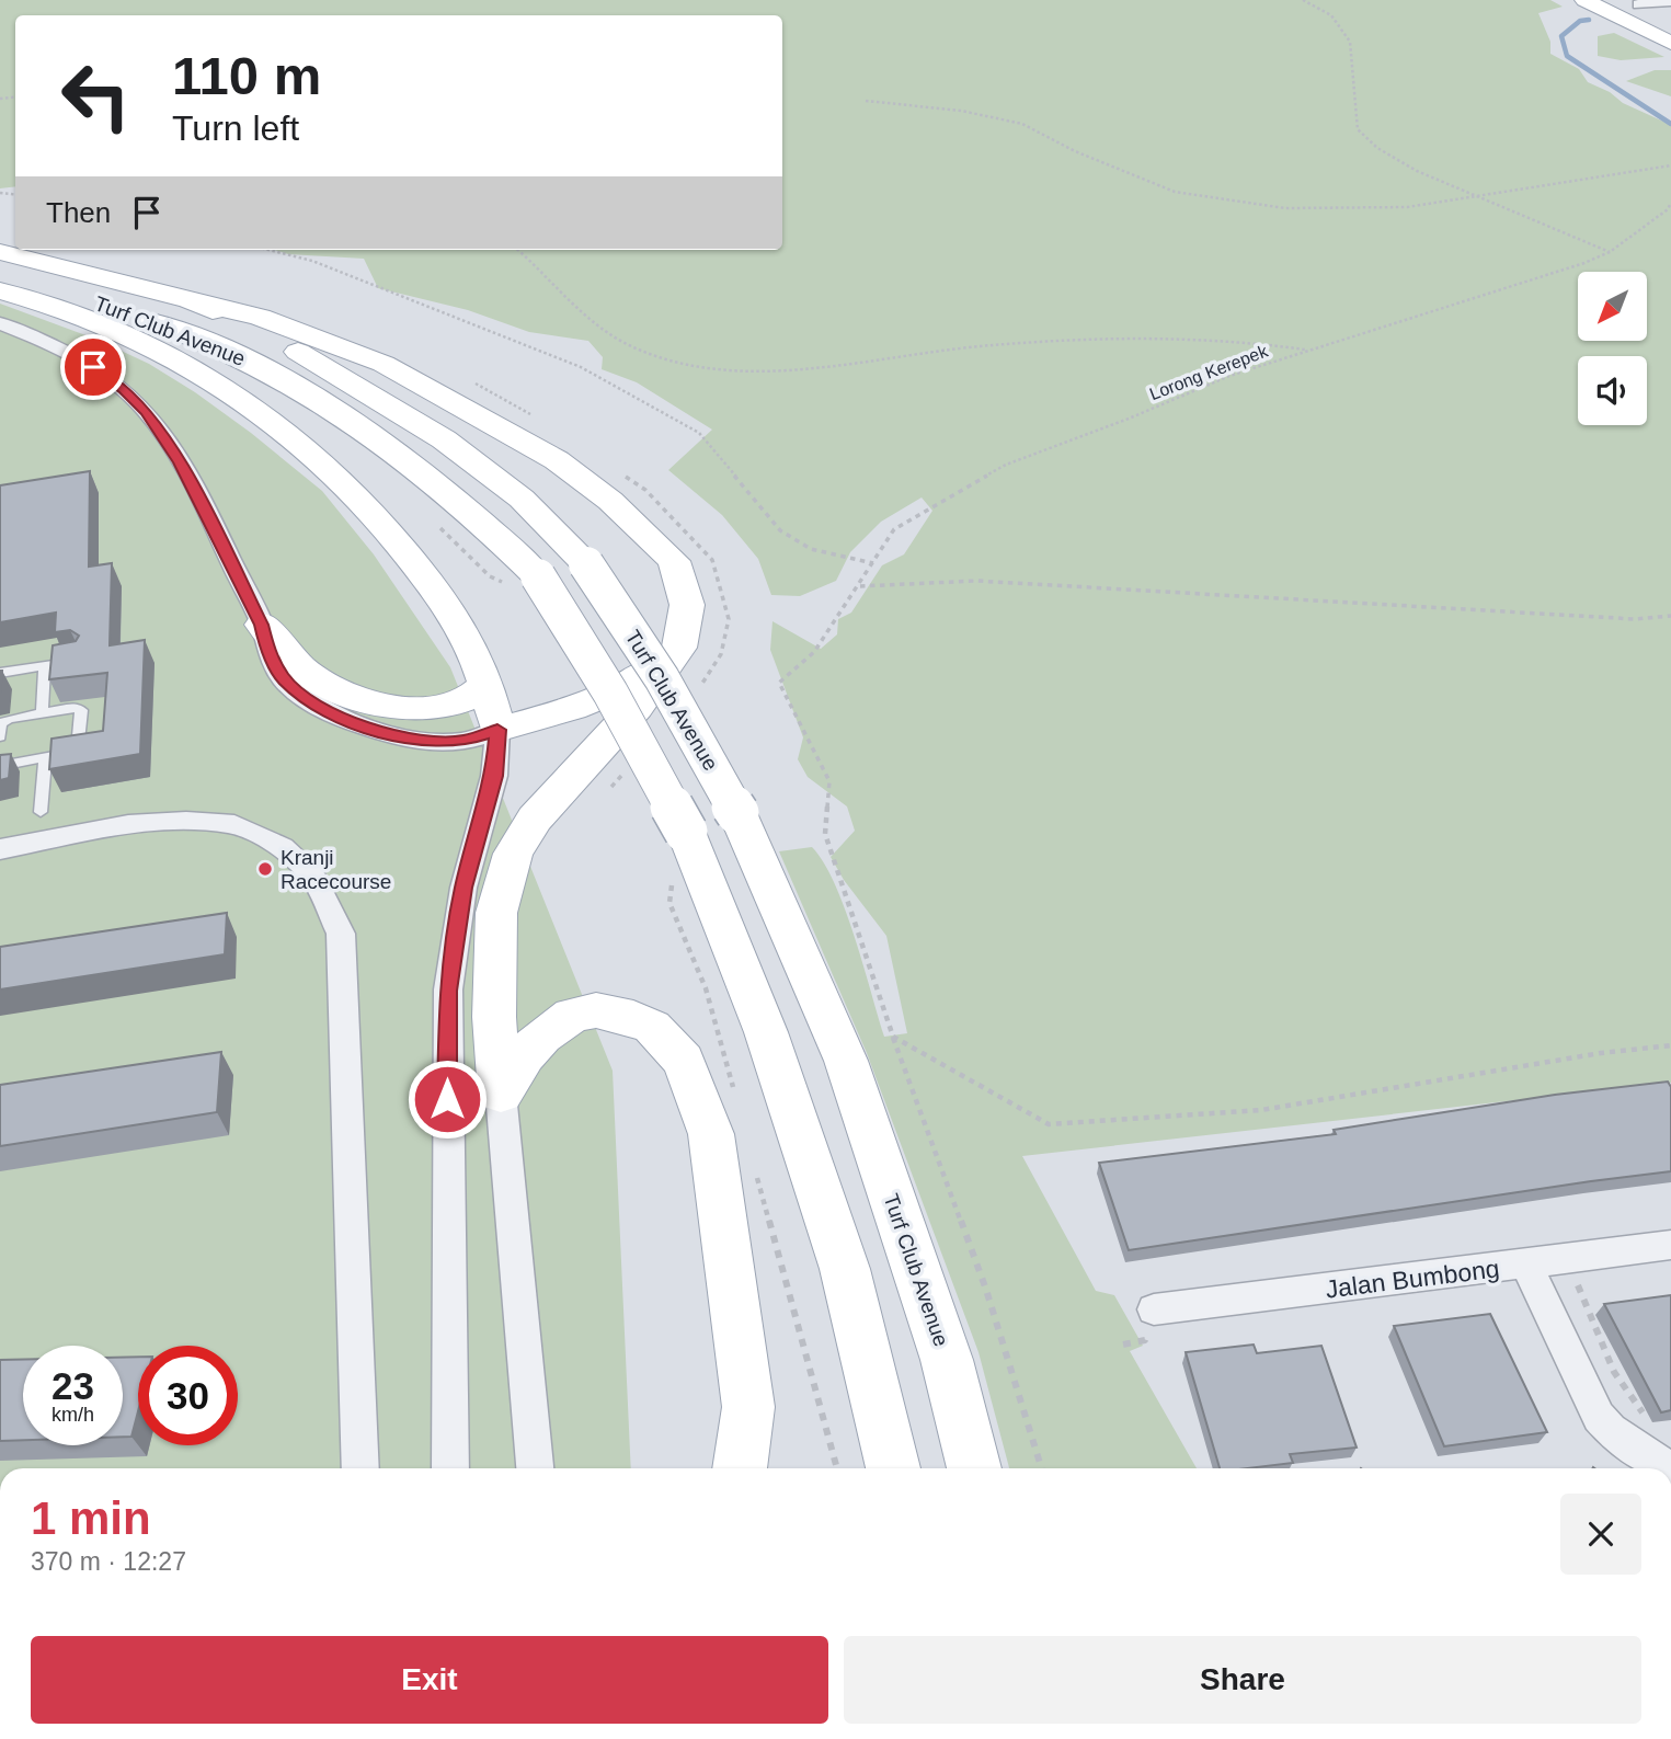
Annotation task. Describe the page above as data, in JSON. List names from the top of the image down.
{
  "streets": {
    "main road": ["Turf Club Avenue"],
    "street": ["Jalan Bumbong"],
    "path": ["Lorong Kerepek"]
  },
  "places": ["Kranji Racecourse"],
  "north": "bottom left",
  "page": {
    "turn": ["110 m", "Turn left"],
    "then": "Then",
    "speed": "23 km/h",
    "limit": "30",
    "heading": ["1 min", "370 m · 12:27"],
    "buttons": ["Exit", "Share"]
  }
}
